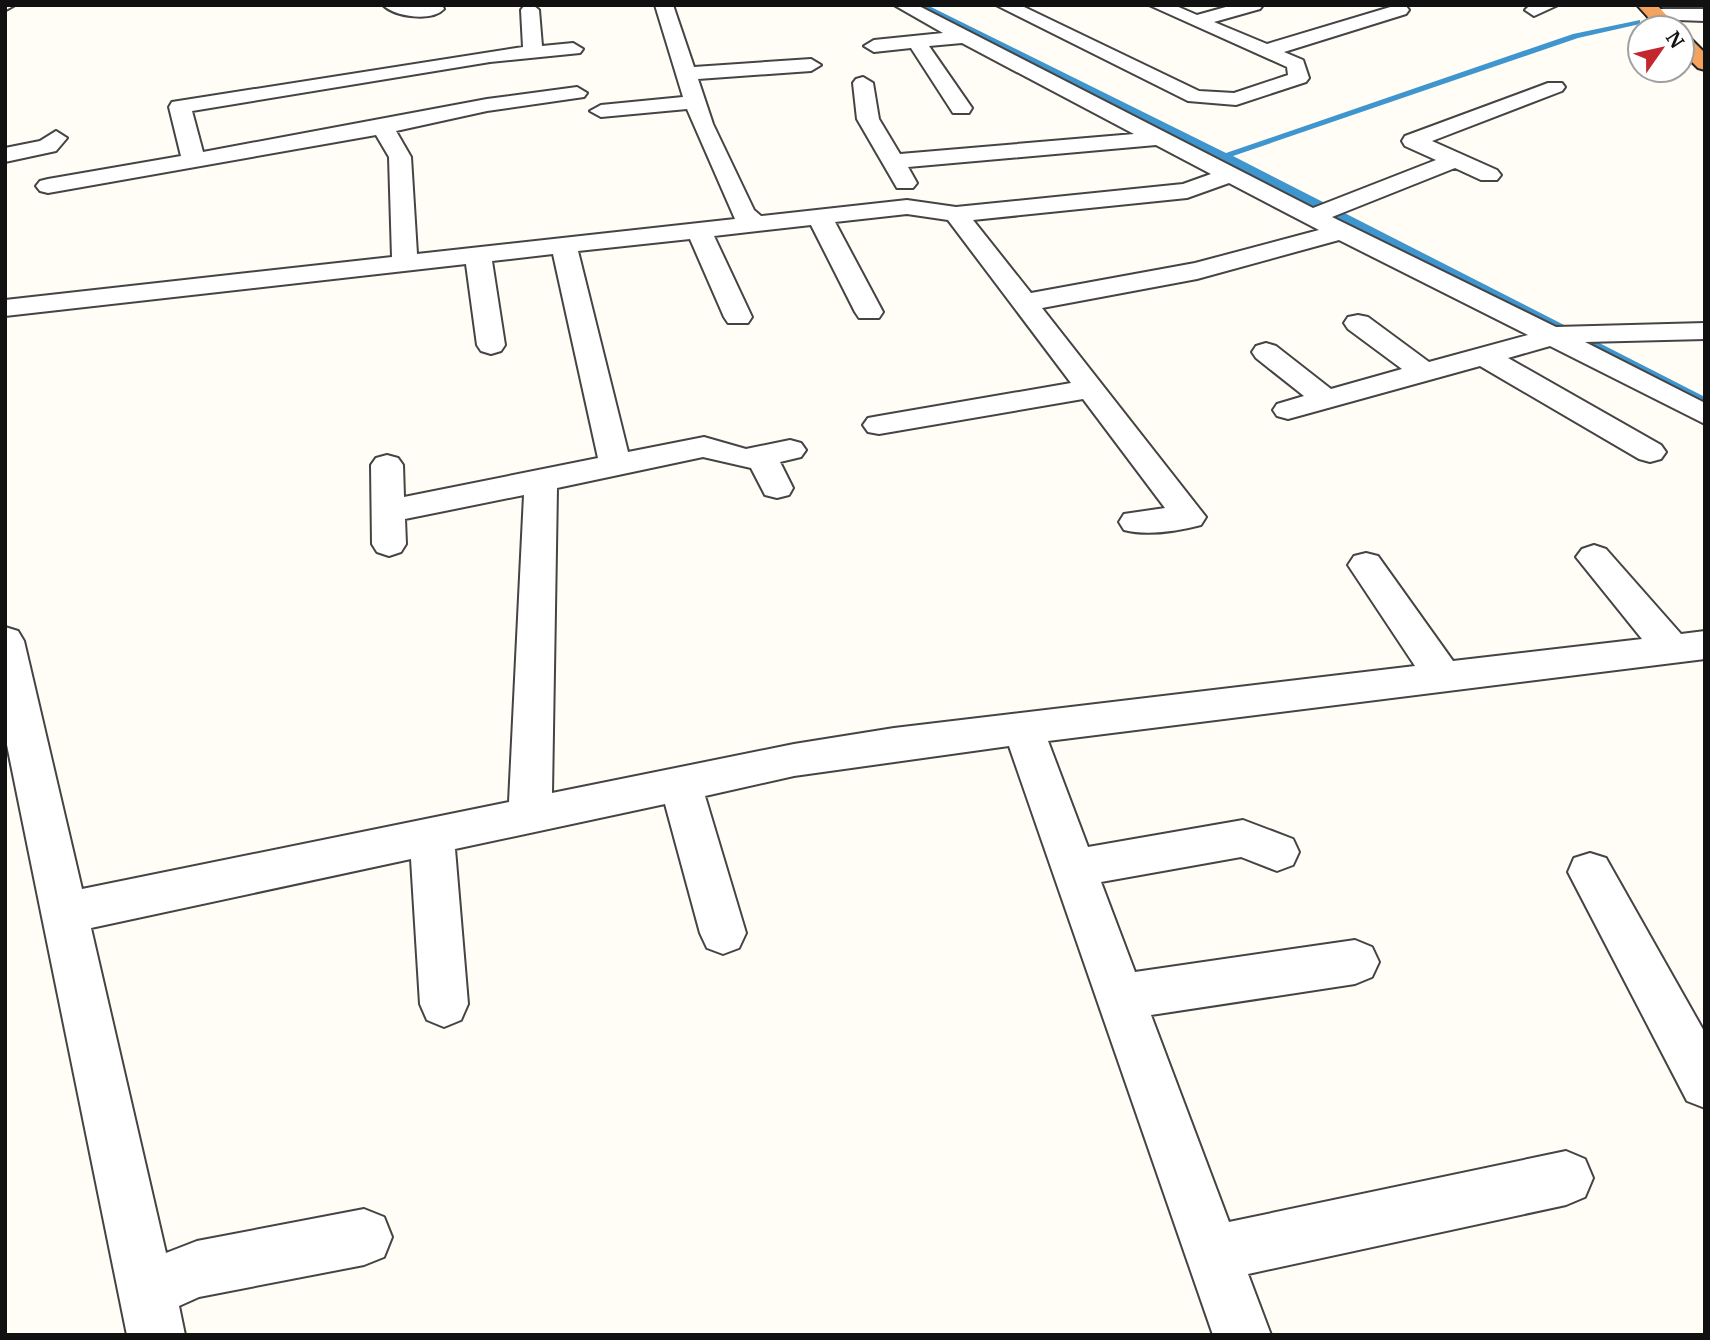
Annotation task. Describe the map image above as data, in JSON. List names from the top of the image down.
{
  "north": "top right"
}
